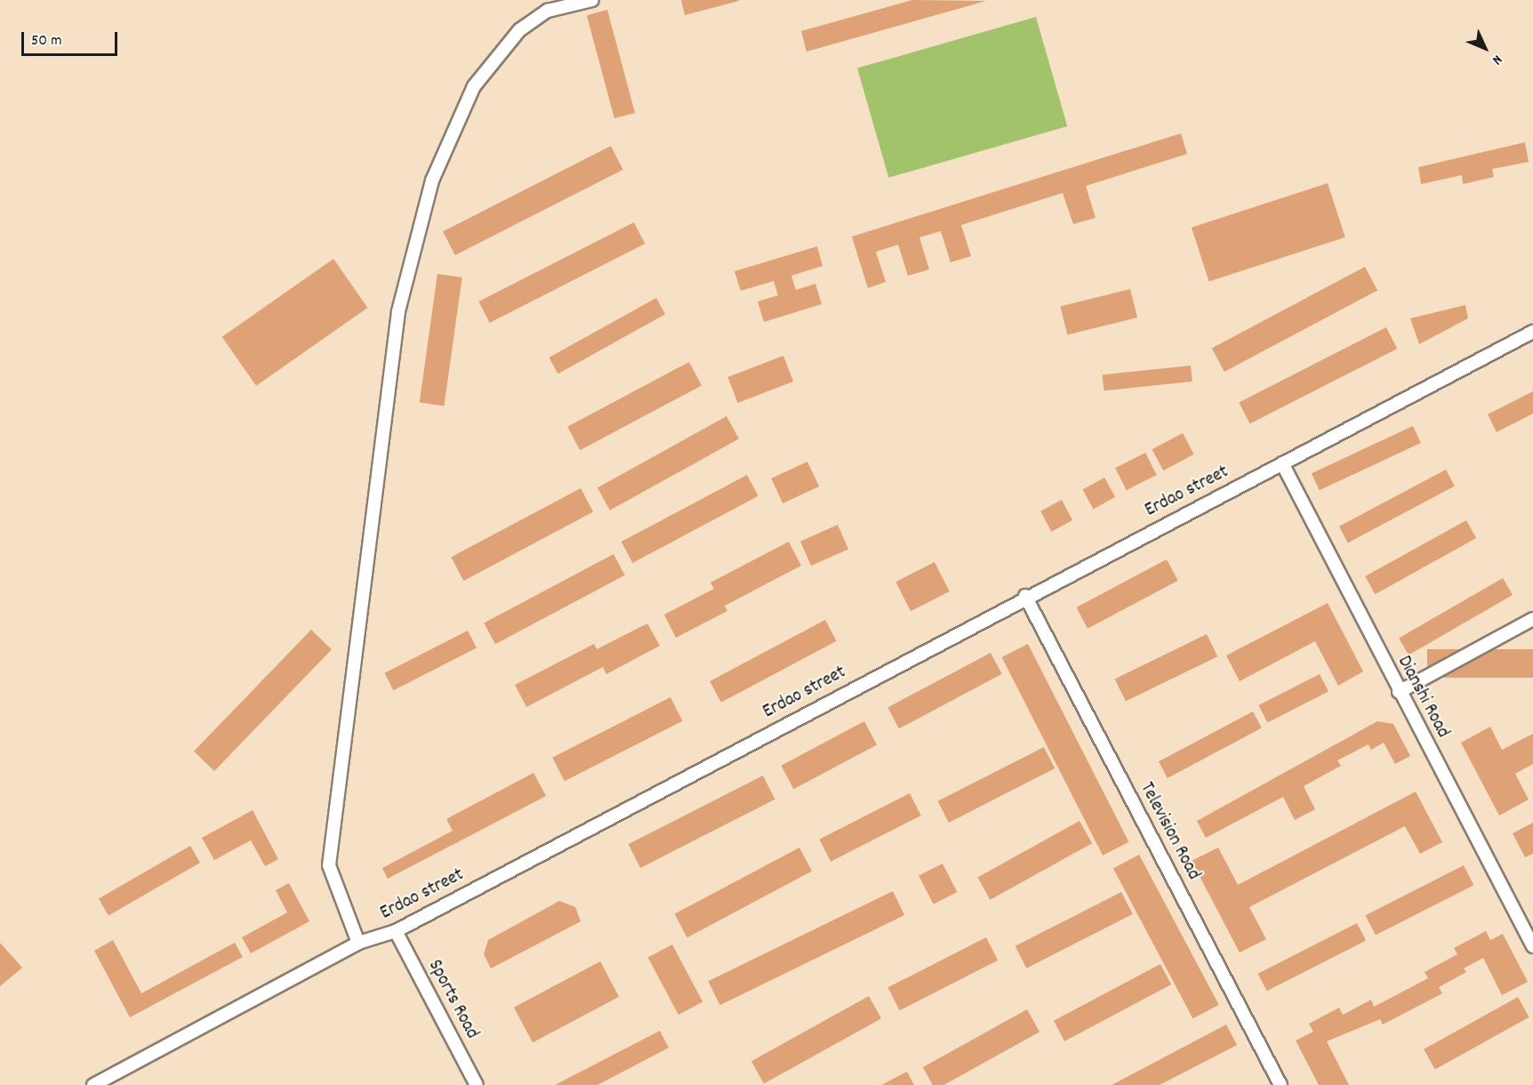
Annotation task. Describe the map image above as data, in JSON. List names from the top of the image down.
{
  "streets": {
    "street": [
      "Erdao street",
      "Dianshi Road",
      "Television Road",
      "Sports Road"
    ]
  },
  "crossings": [
    ["Erdao street", "Dianshi Road"],
    ["Erdao street", "Television Road"],
    ["Erdao street", "Sports Road"]
  ],
  "scale_bar": "50 m",
  "north": "bottom right"
}
